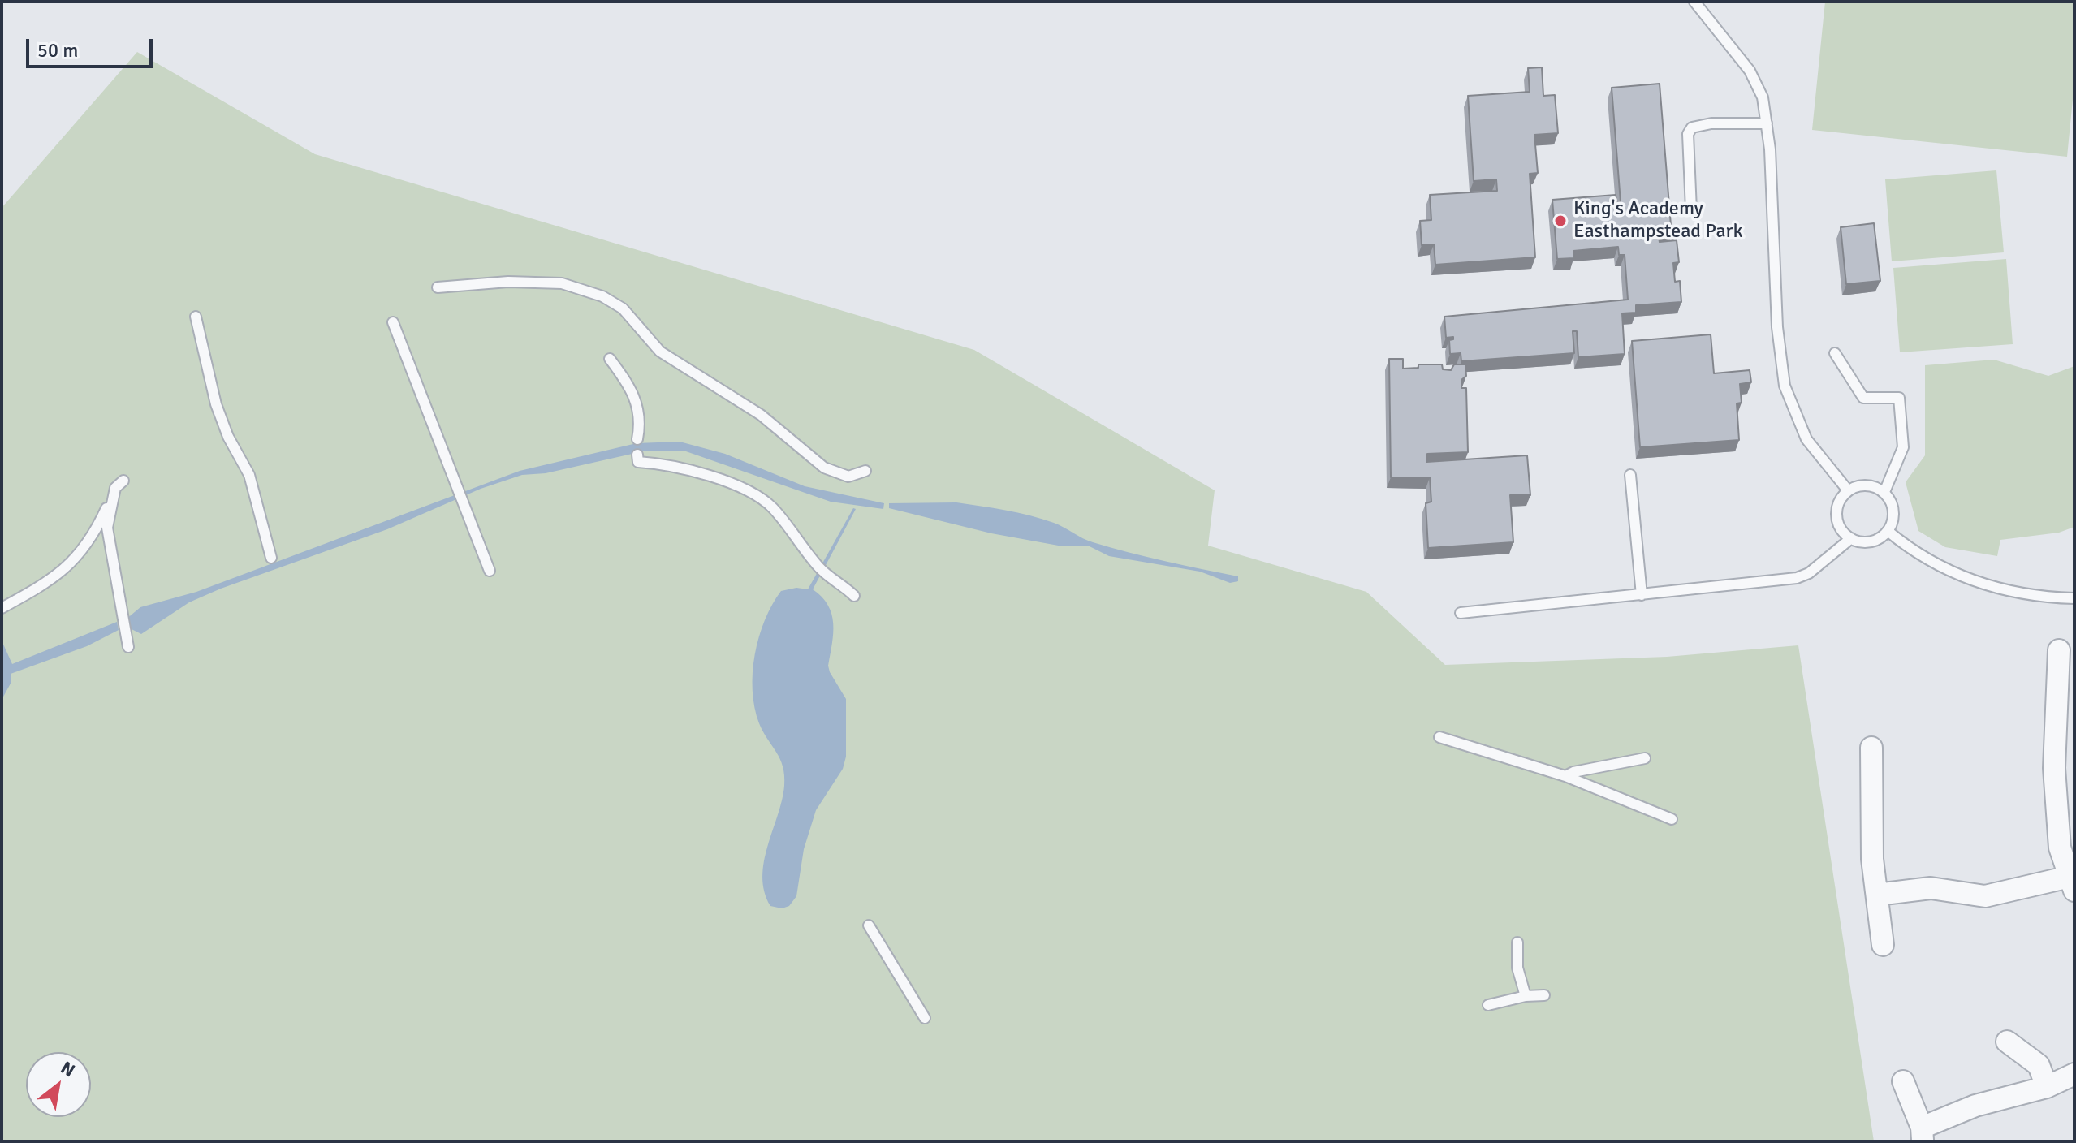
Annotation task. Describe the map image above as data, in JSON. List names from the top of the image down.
{
  "places": ["King's Academy Easthampstead Park"],
  "scale_bar": "50 m",
  "north": "top right"
}
